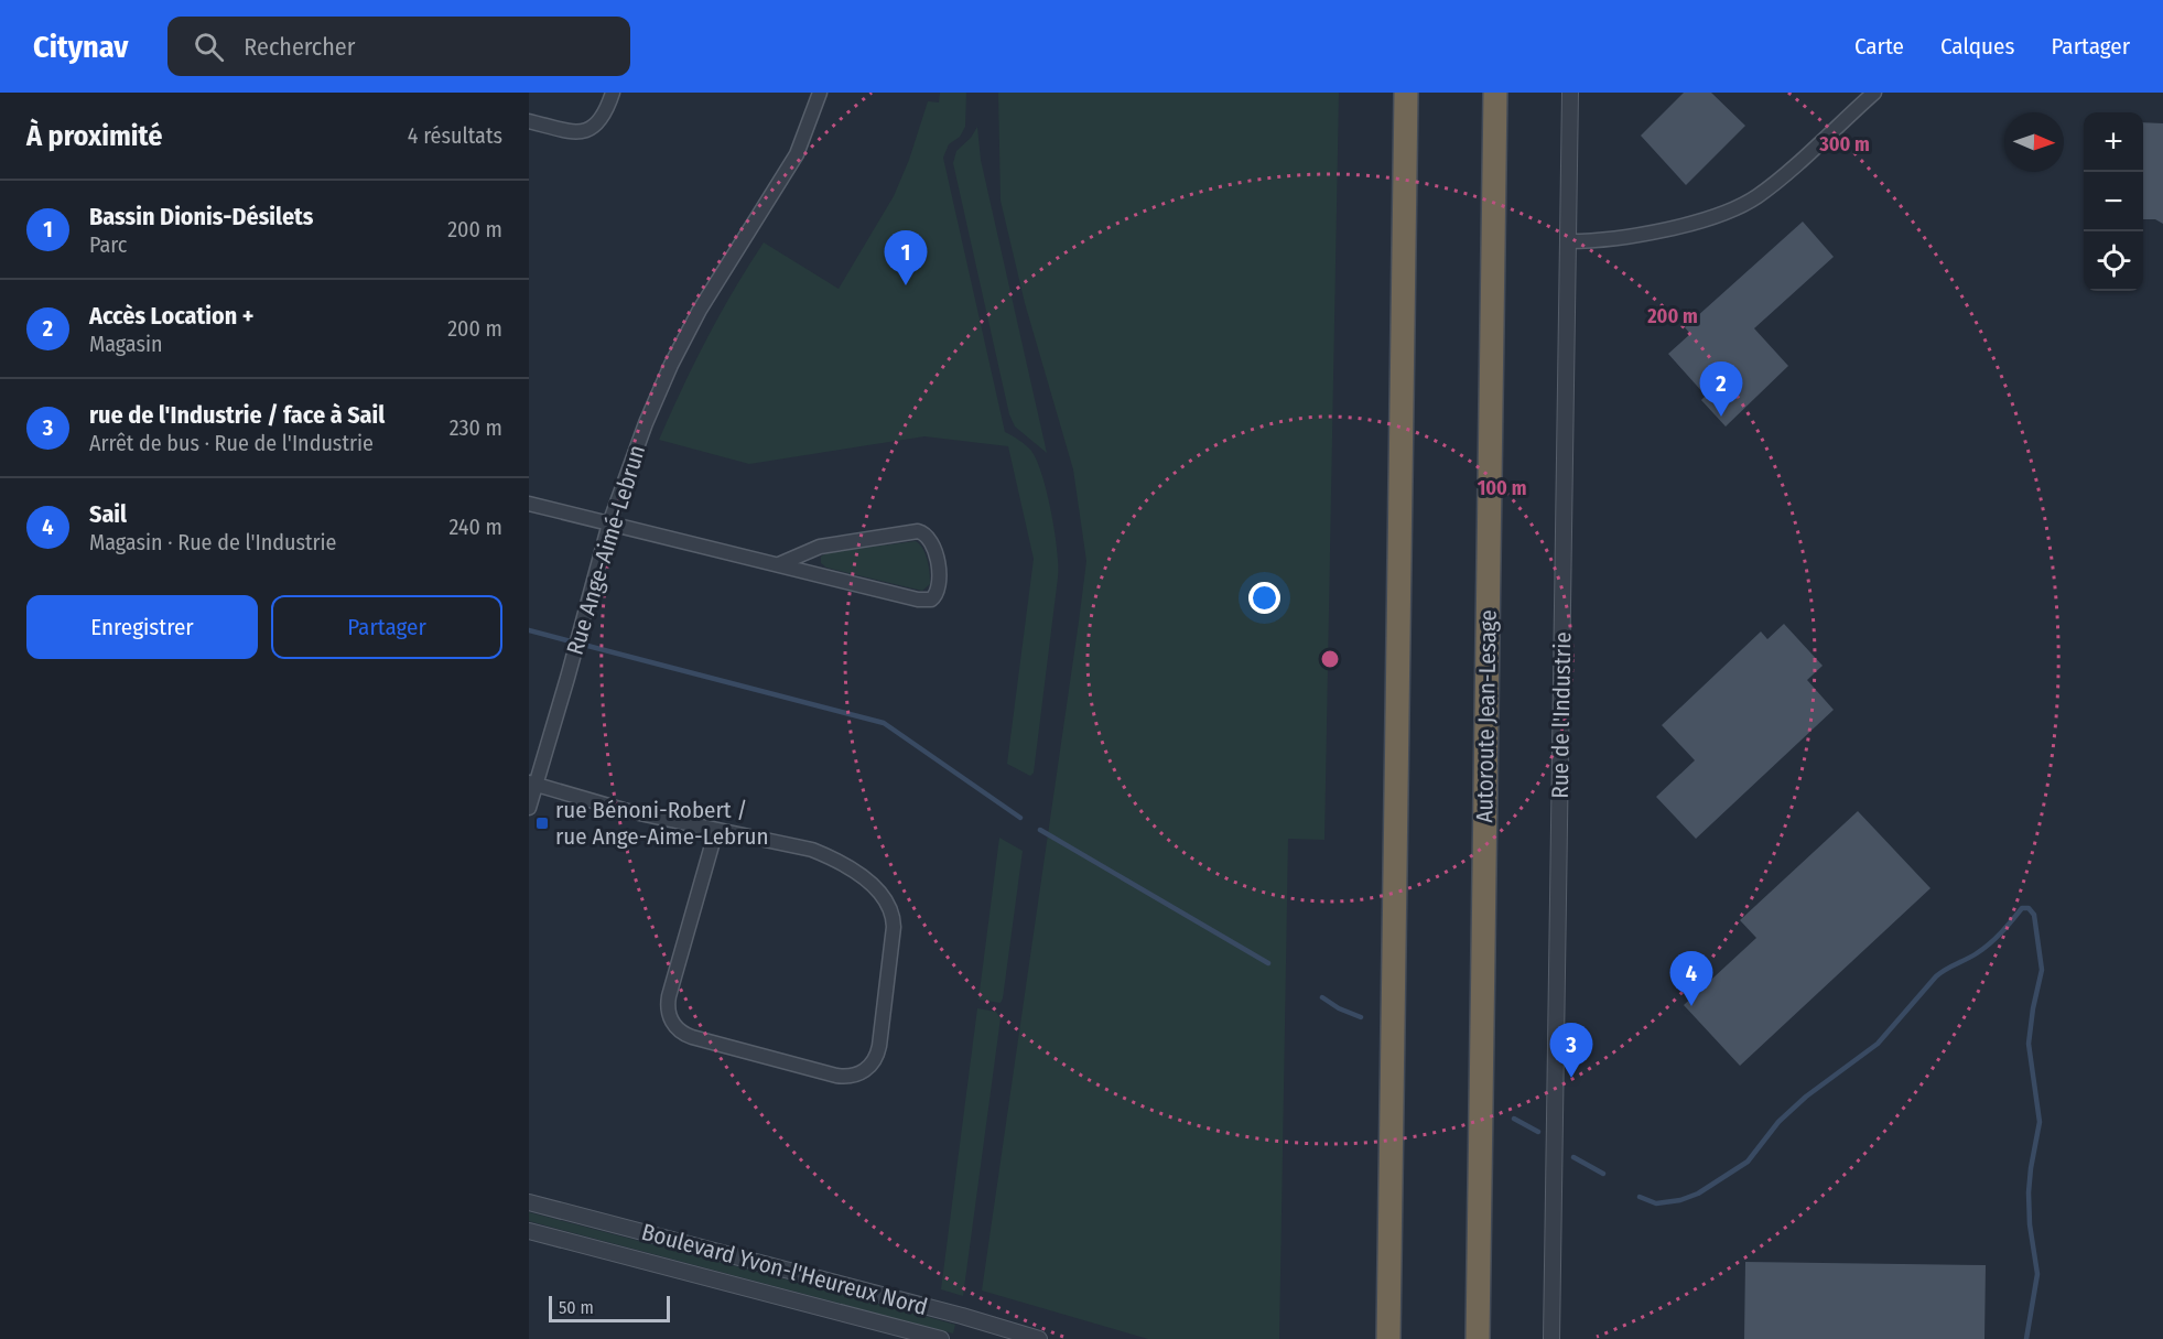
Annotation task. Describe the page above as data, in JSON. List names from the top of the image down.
{
  "streets": {
    "highway": ["Autoroute Jean-Lesage"],
    "street": ["Rue Ange-Aimé-Lebrun", "Rue de l'Industrie", "Boulevard Yvon-l'Heureux Nord"]
  },
  "places": {
    "transit": ["rue Bénoni-Robert / rue Ange-Aime-Lebrun"]
  },
  "scale_bar": "50 m",
  "north": "right",
  "page": {
    "header": "Citynav",
    "search": "Rechercher",
    "nav": ["Carte", "Calques", "Partager"],
    "heading": ["À proximité", "4 résultats"],
    "map_buttons": ["+", "−"],
    "list": [
      {
        "mark": "1",
        "name": "Bassin Dionis-Désilets",
        "note": "Parc",
        "value": "200 m"
      },
      {
        "mark": "2",
        "name": "Accès Location +",
        "note": "Magasin",
        "value": "200 m"
      },
      {
        "mark": "3",
        "name": "rue de l'Industrie / face à Sail",
        "note": "Arrêt de bus · Rue de l'Industrie",
        "value": "230 m"
      },
      {
        "mark": "4",
        "name": "Sail",
        "note": "Magasin · Rue de l'Industrie",
        "value": "240 m"
      }
    ],
    "pins": [
      "1",
      "2",
      "4",
      "3"
    ],
    "buttons": ["Enregistrer", "Partager"],
    "scale": "50 m"
  },
  "rings": ["300 m", "200 m", "100 m"]
}
